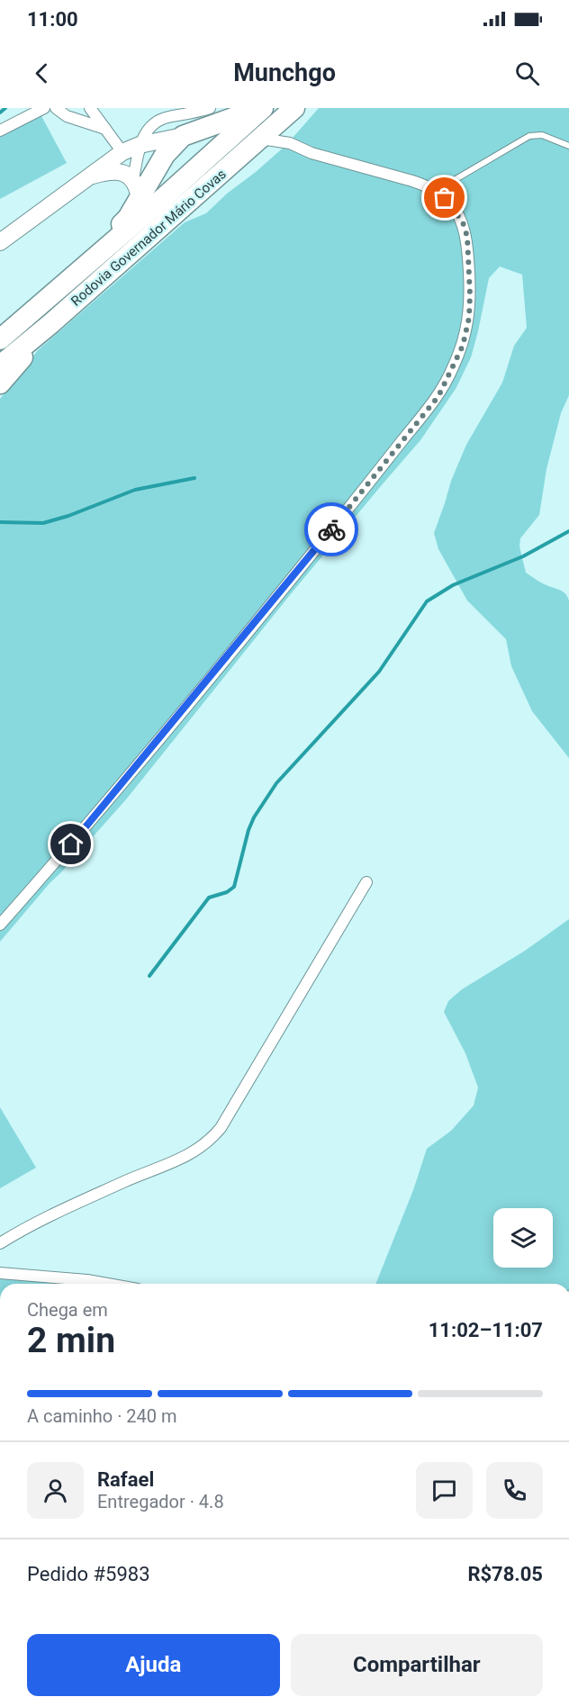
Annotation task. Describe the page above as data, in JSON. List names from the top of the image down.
{
  "streets": {
    "highway": ["Rodovia Governador Mário Covas"]
  },
  "page": {
    "status": "11:00",
    "header": "Munchgo",
    "heading": ["2 min", "Chega em", "11:02–11:07"],
    "panel": [
      "Rafael",
      "Entregador · 4.8",
      "Pedido #5983",
      "R$78.05"
    ],
    "bar": "A caminho · 240 m",
    "buttons": ["Ajuda", "Compartilhar"]
  }
}
